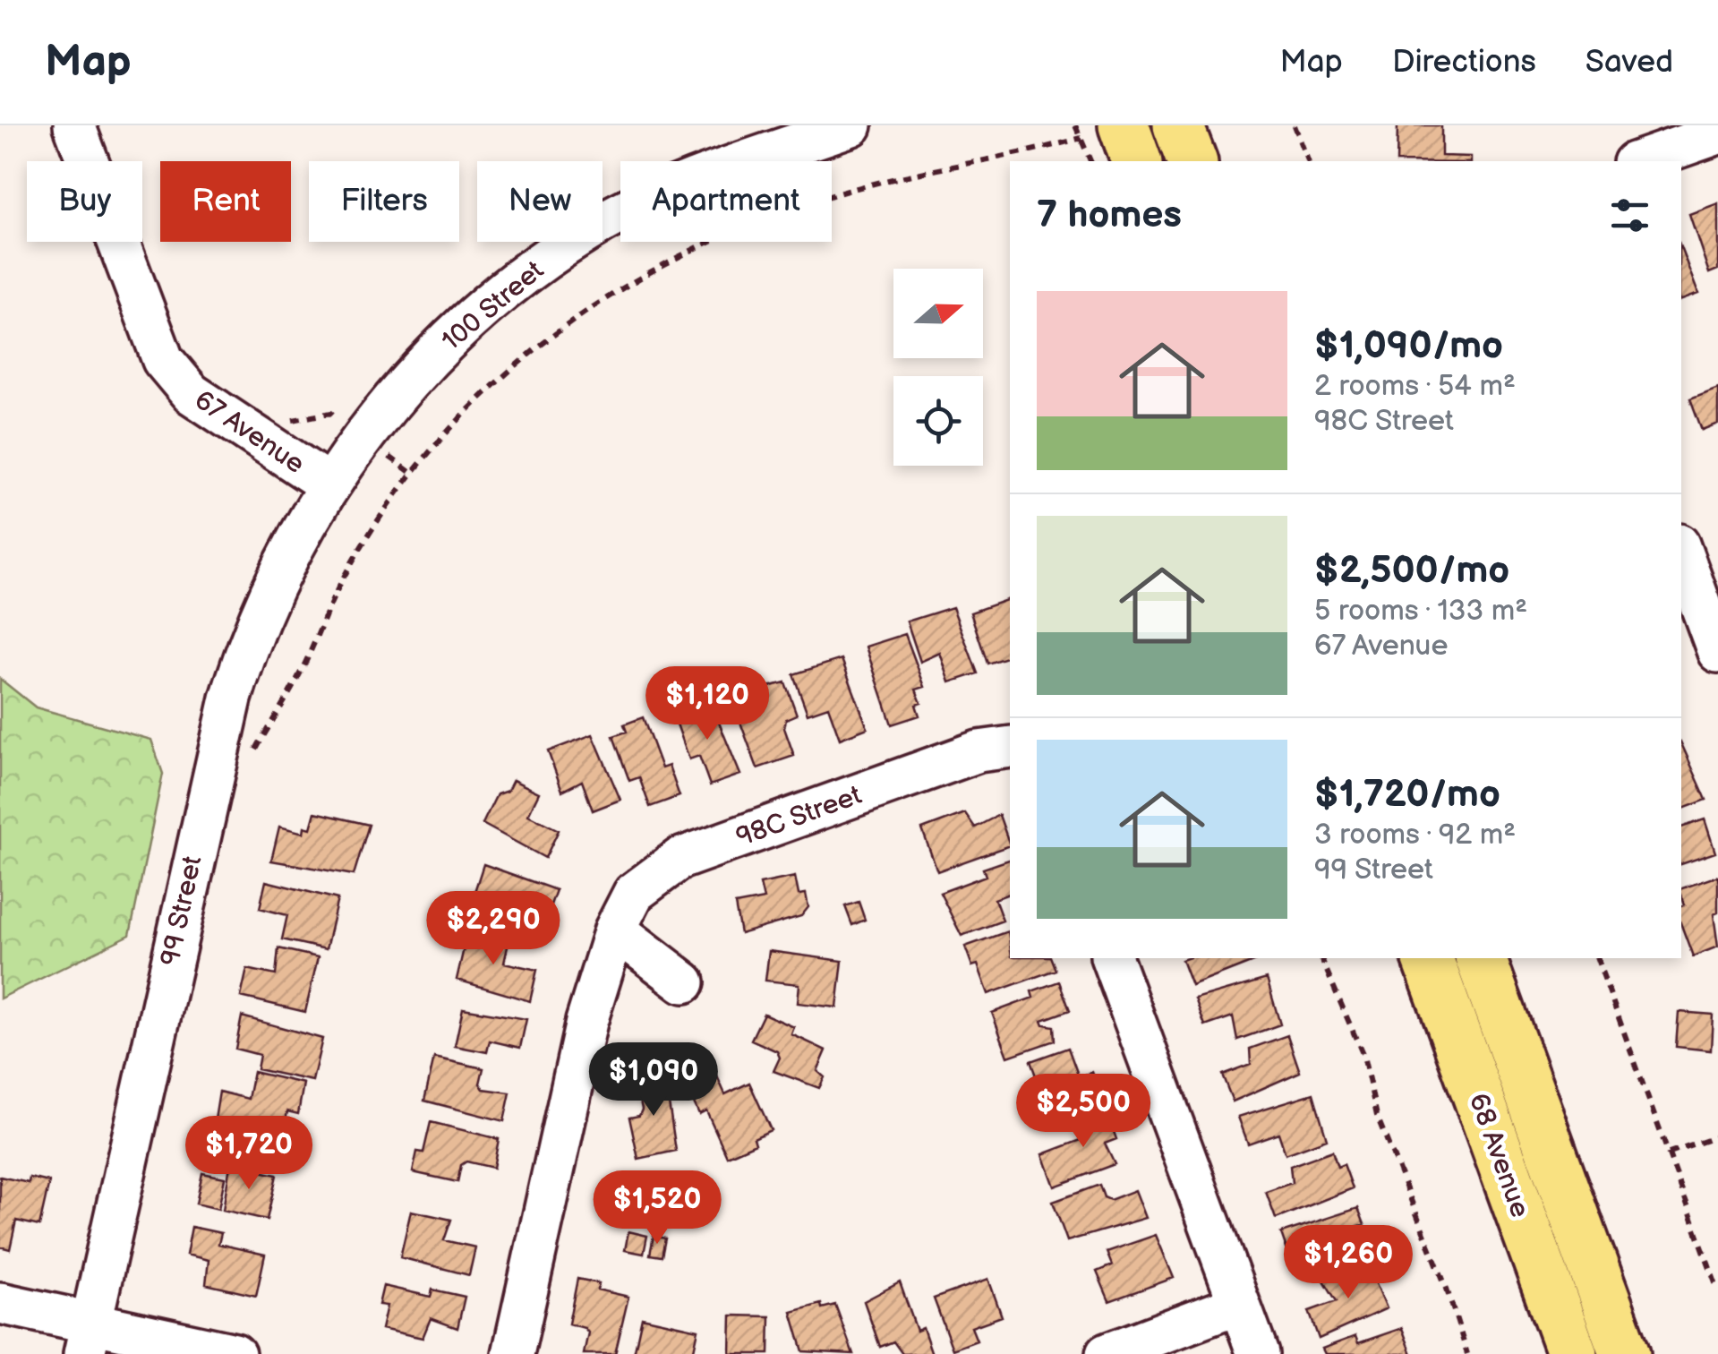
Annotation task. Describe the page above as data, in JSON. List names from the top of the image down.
{
  "streets": {
    "main road": ["68 Avenue"],
    "street": [
      "100 Street",
      "67 Avenue",
      "98C Street",
      "99 Street"
    ]
  },
  "crossings": [
    ["100 Street", "67 Avenue"],
    ["100 Street", "99 Street"],
    ["67 Avenue", "99 Street"]
  ],
  "north": "right",
  "page": {
    "header": "Map",
    "nav": ["Map", "Directions", "Saved"],
    "chip": [
      "Buy",
      "Rent",
      "Filters",
      "New",
      "Apartment"
    ],
    "heading": "7 homes",
    "list": [
      {
        "name": "$1,090/mo",
        "note": "2 rooms · 54 m² · 98C Street"
      },
      {
        "name": "$2,500/mo",
        "note": "5 rooms · 133 m² · 67 Avenue"
      },
      {
        "name": "$1,720/mo",
        "note": "3 rooms · 92 m² · 99 Street"
      }
    ],
    "price": [
      "$1,120",
      "$2,290",
      "$1,090",
      "$2,500",
      "$1,720",
      "$1,520",
      "$1,260"
    ]
  }
}
